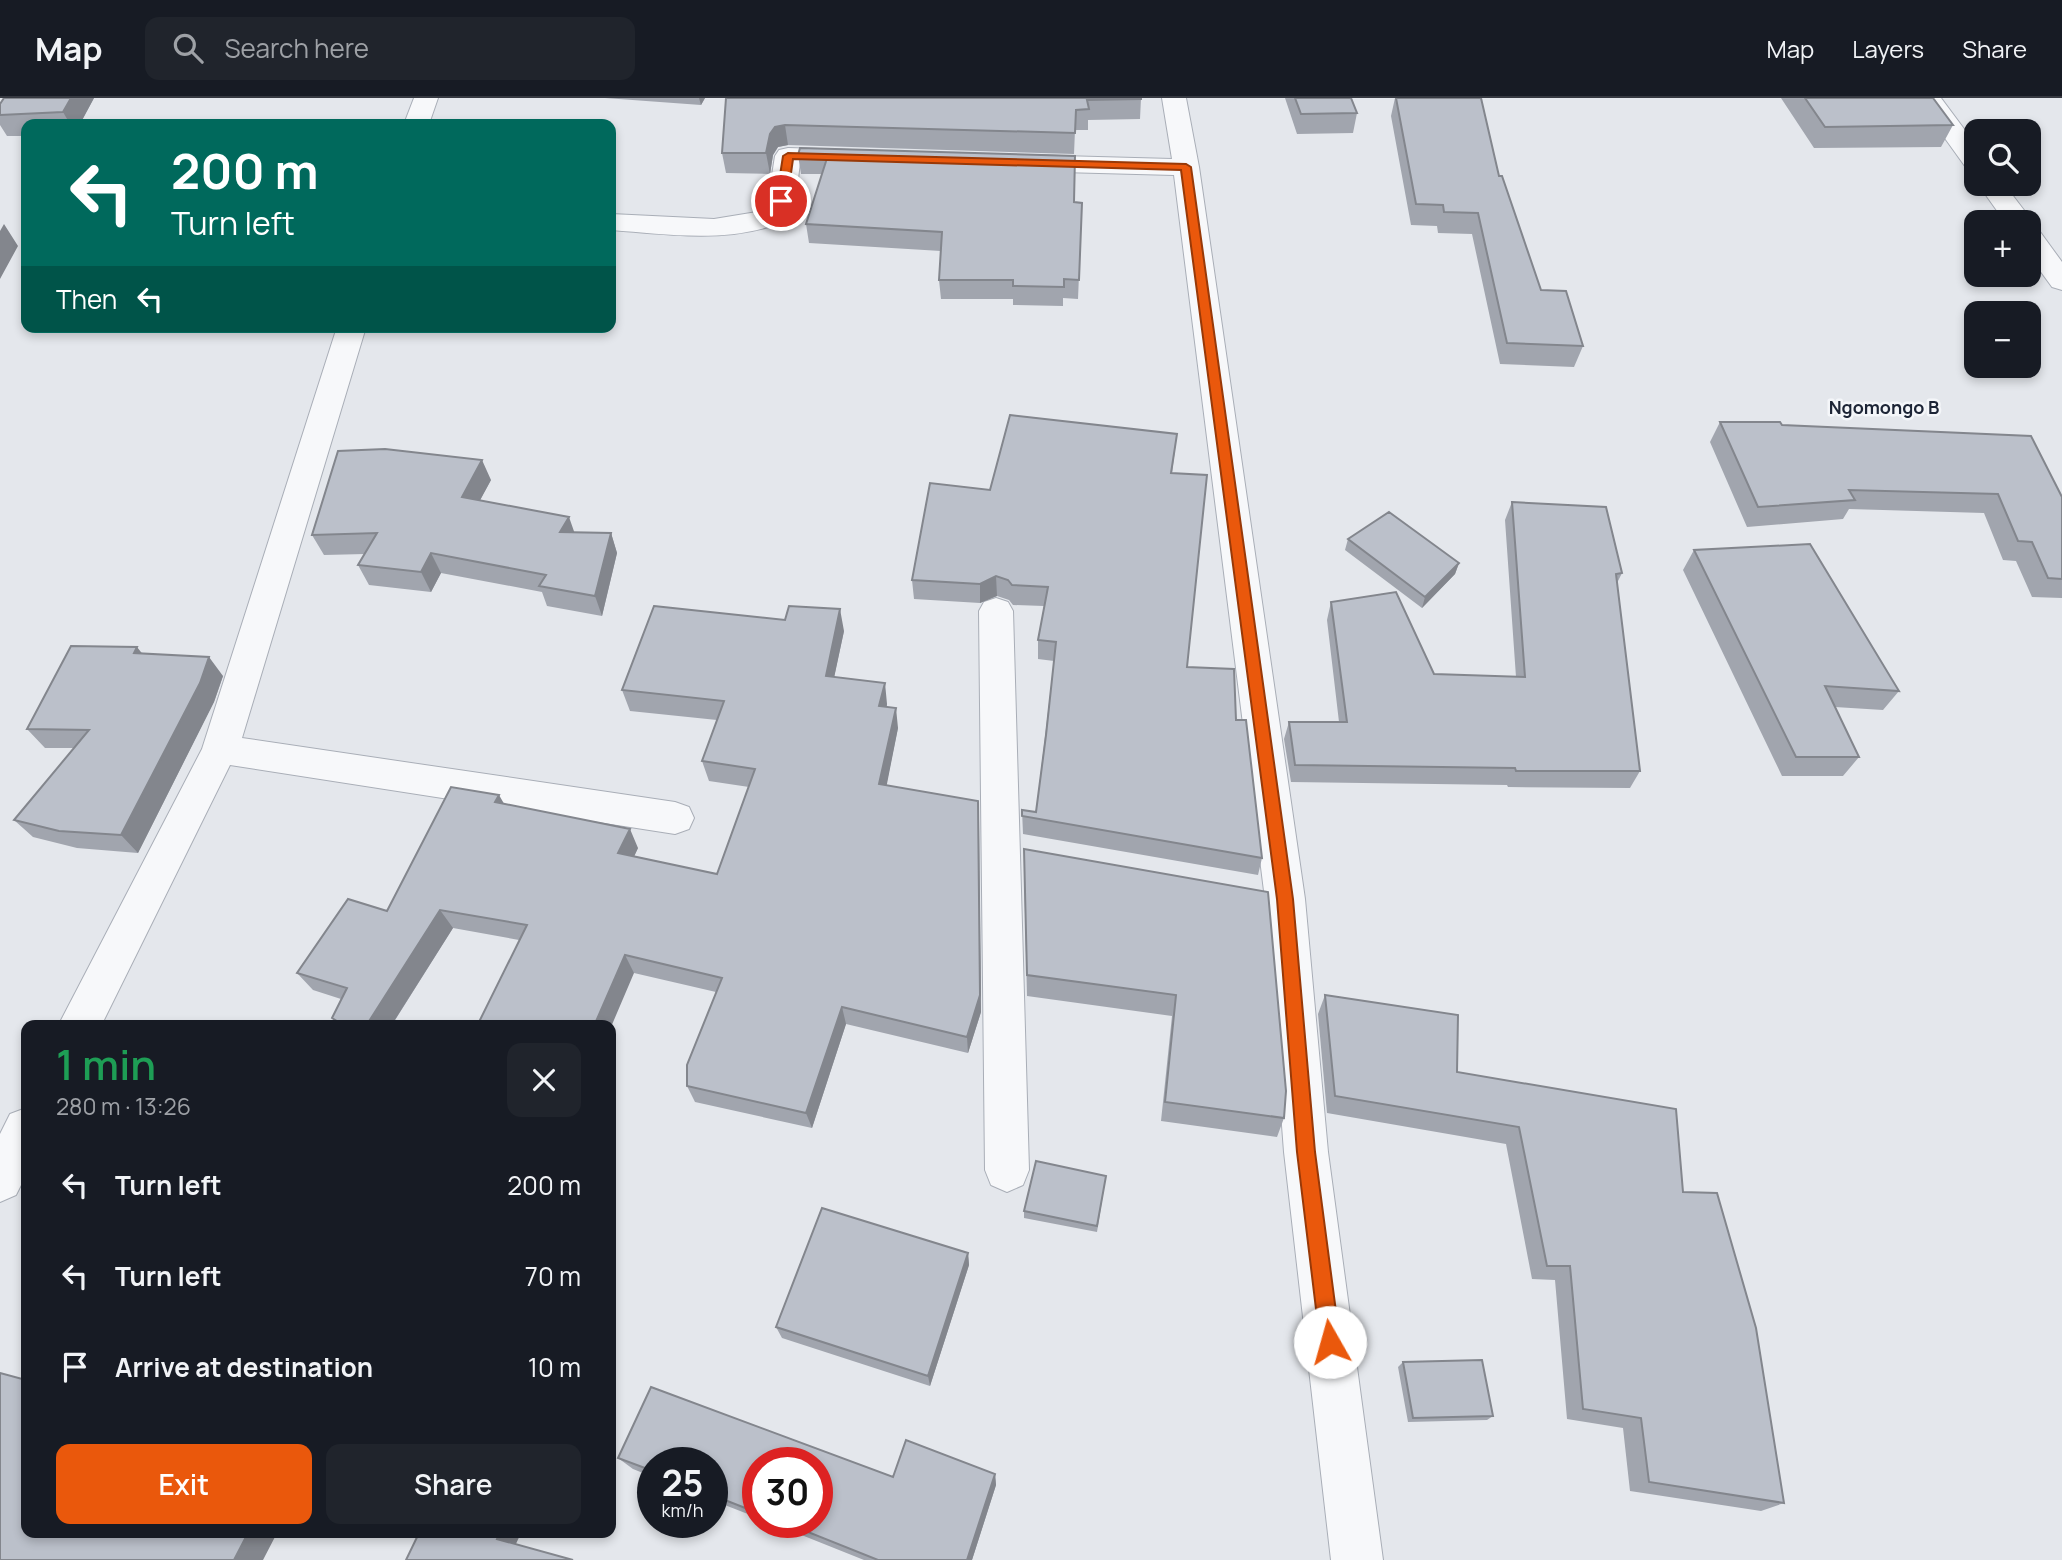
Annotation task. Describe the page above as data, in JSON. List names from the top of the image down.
{
  "districts": ["Ngomongo B"],
  "page": {
    "header": "Map",
    "search": "Search here",
    "nav": ["Map", "Layers", "Share"],
    "map_buttons": ["+", "−"],
    "turn": ["200 m", "Turn left"],
    "then": "Then",
    "heading": ["1 min", "280 m · 13:26"],
    "list": [
      {
        "name": "Turn left",
        "value": "200 m"
      },
      {
        "name": "Turn left",
        "value": "70 m"
      },
      {
        "name": "Arrive at destination",
        "value": "10 m"
      }
    ],
    "buttons": ["Exit", "Share"],
    "speed": "25 km/h",
    "limit": "30"
  }
}
